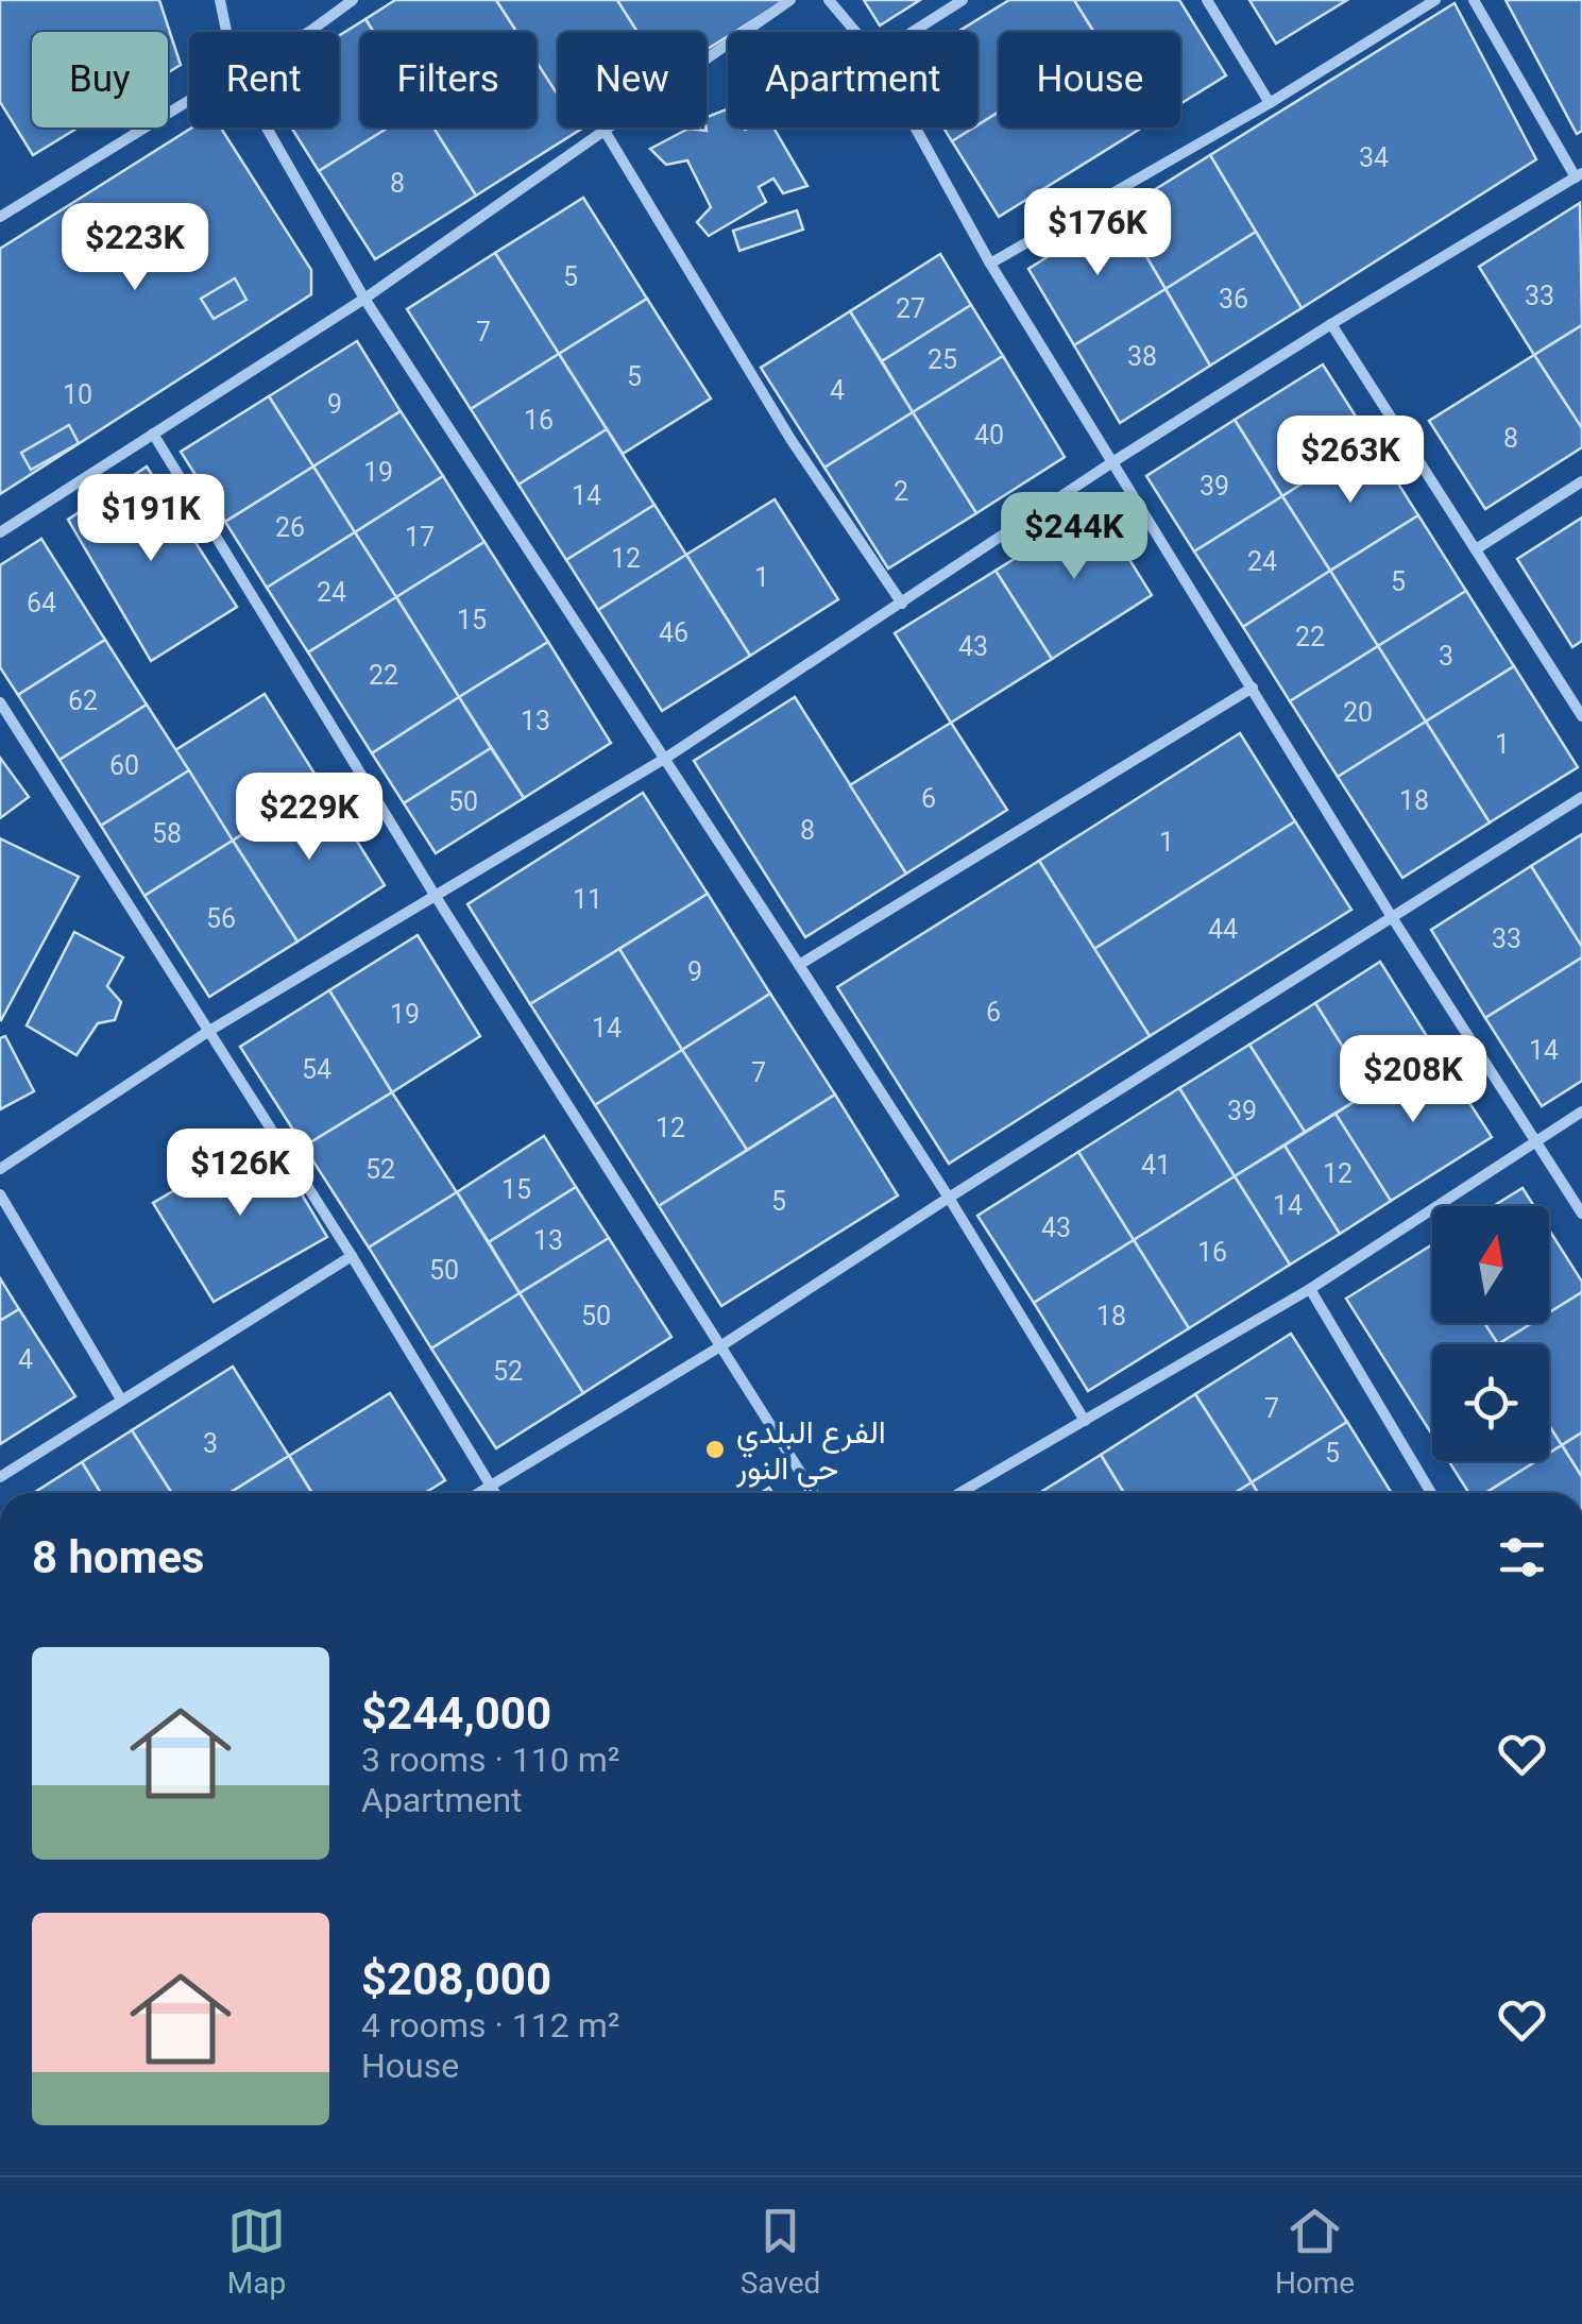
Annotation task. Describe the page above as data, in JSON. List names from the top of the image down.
{
  "places": ["الفرع البلدي حي النور"],
  "house_numbers": [
    "34",
    "8",
    "5",
    "33",
    "36",
    "27",
    "7",
    "38",
    "25",
    "5",
    "4",
    "10",
    "9",
    "16",
    "40",
    "8",
    "19",
    "39",
    "2",
    "14",
    "26",
    "17",
    "12",
    "24",
    "1",
    "5",
    "24",
    "64",
    "15",
    "46",
    "22",
    "43",
    "3",
    "22",
    "62",
    "20",
    "13",
    "1",
    "60",
    "6",
    "18",
    "50",
    "8",
    "58",
    "1",
    "11",
    "56",
    "44",
    "33",
    "9",
    "6",
    "19",
    "14",
    "14",
    "54",
    "7",
    "39",
    "12",
    "41",
    "52",
    "12",
    "15",
    "5",
    "14",
    "43",
    "13",
    "16",
    "50",
    "50",
    "18",
    "4",
    "52",
    "7",
    "3",
    "5"
  ],
  "north": "top",
  "page": {
    "chip": [
      "Buy",
      "Rent",
      "Filters",
      "New",
      "Apartment",
      "House"
    ],
    "price": [
      "$176K",
      "$223K",
      "$263K",
      "$191K",
      "$244K",
      "$229K",
      "$208K",
      "$126K"
    ],
    "heading": "8 homes",
    "list": [
      {
        "name": "$244,000",
        "note": "3 rooms · 110 m² · Apartment"
      },
      {
        "name": "$208,000",
        "note": "4 rooms · 112 m² · House"
      }
    ],
    "tabs": ["Map", "Saved", "Home"]
  }
}
